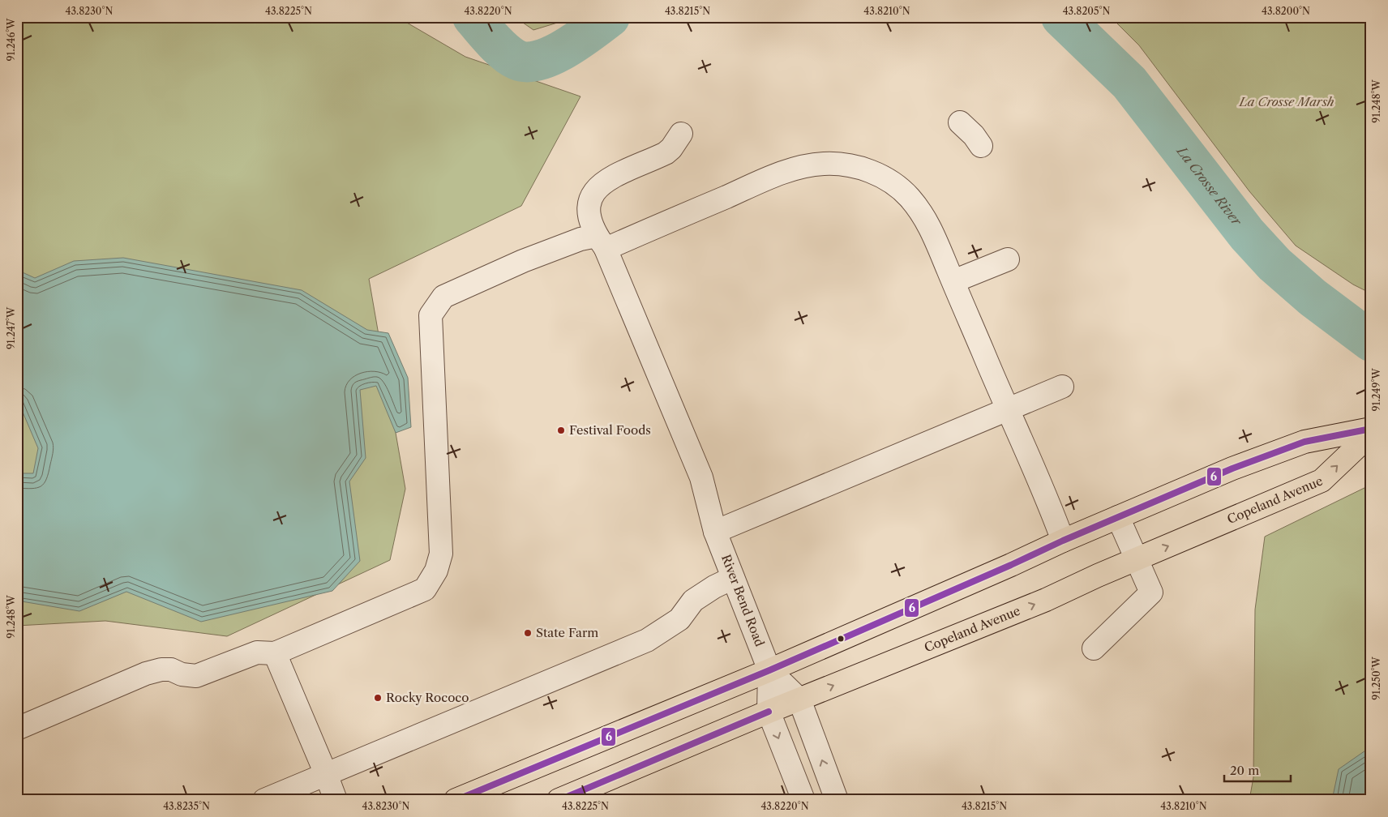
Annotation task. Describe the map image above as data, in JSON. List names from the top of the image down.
{
  "streets": {
    "highway": ["Copeland Avenue"],
    "street": ["River Bend Road"]
  },
  "crossings": [
    ["Copeland Avenue", "River Bend Road"]
  ],
  "water": ["La Crosse River"],
  "parks": ["La Crosse Marsh"],
  "places": ["Festival Foods", "State Farm", "Rocky Rococo"],
  "lines": ["transit line 6"],
  "scale_bar": "20 m",
  "coordinates": [
    "43.8230°N",
    "43.8225°N",
    "43.8220°N",
    "43.8215°N",
    "43.8210°N",
    "43.8205°N",
    "43.8200°N",
    "91.246°W",
    "91.248°W",
    "91.247°W",
    "91.249°W",
    "91.250°W",
    "43.8235°N"
  ]
}
